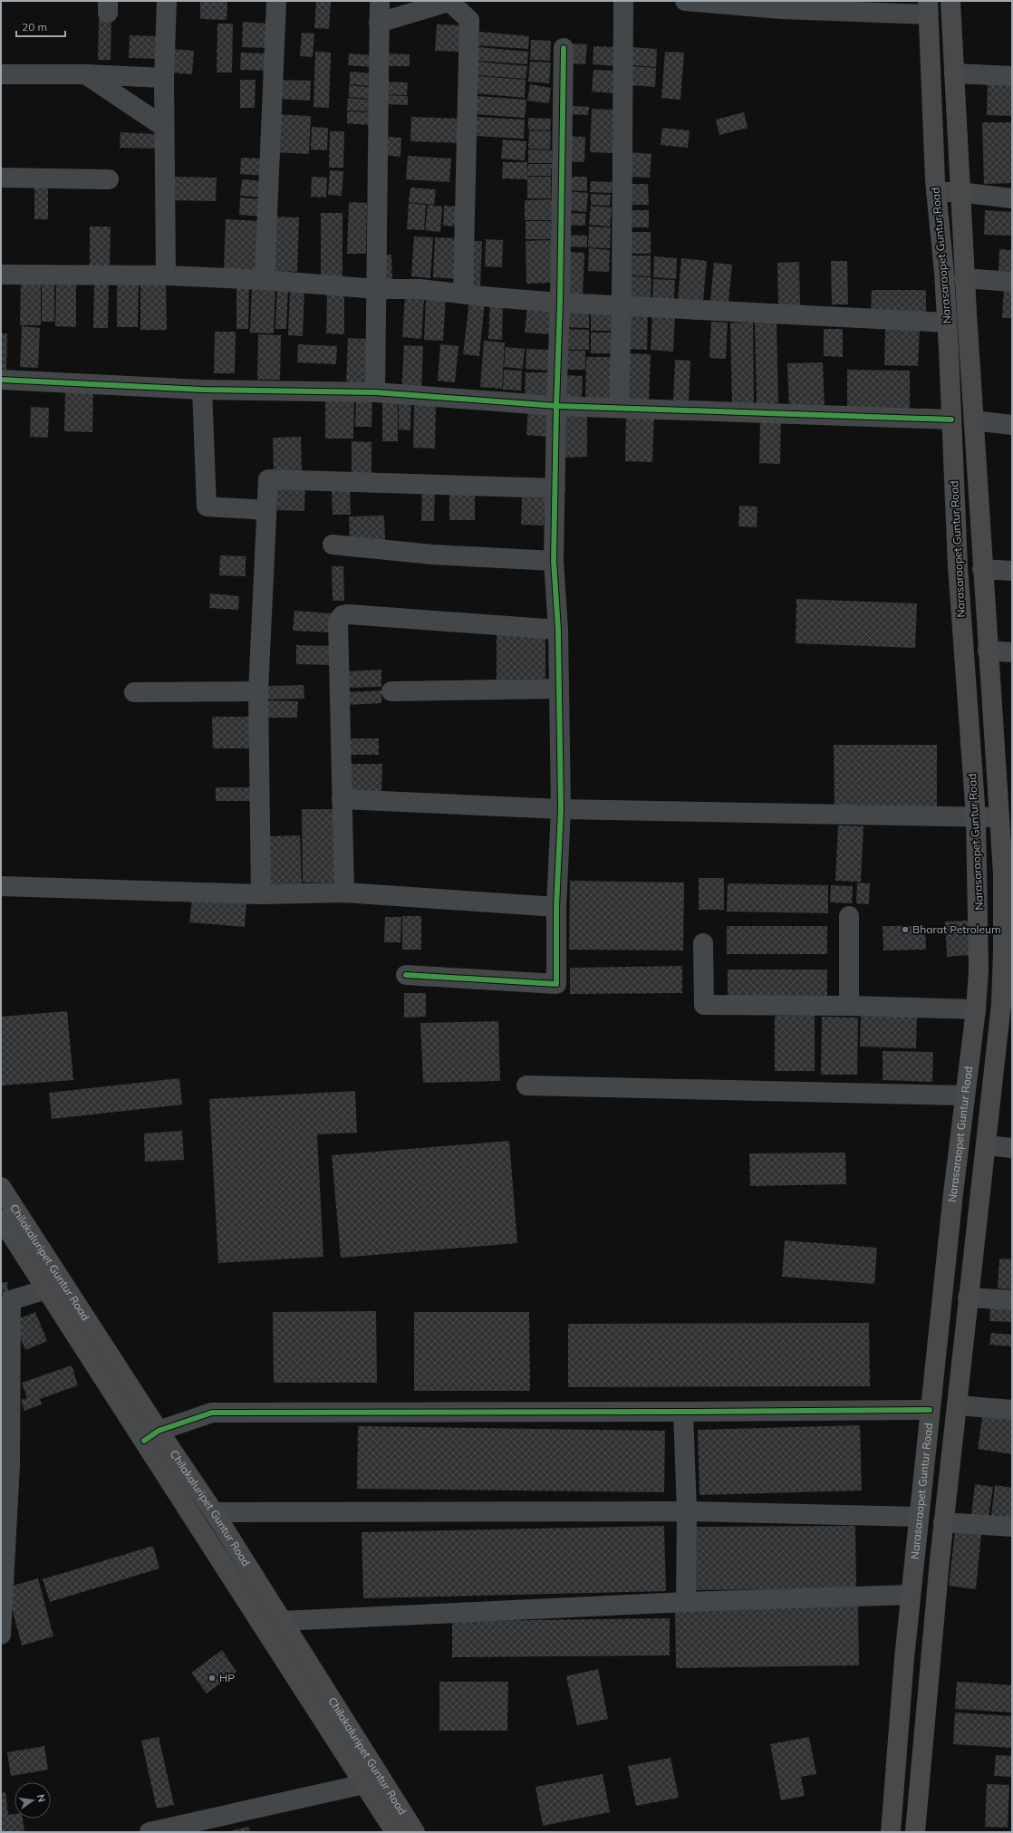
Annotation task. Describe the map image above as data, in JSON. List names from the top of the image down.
{
  "streets": {
    "highway": ["Narasaraopet Guntur Road", "Chilakaluripet Guntur Road"]
  },
  "places": ["Bharat Petroleum", "HP"],
  "scale_bar": "20 m",
  "north": "right"
}
